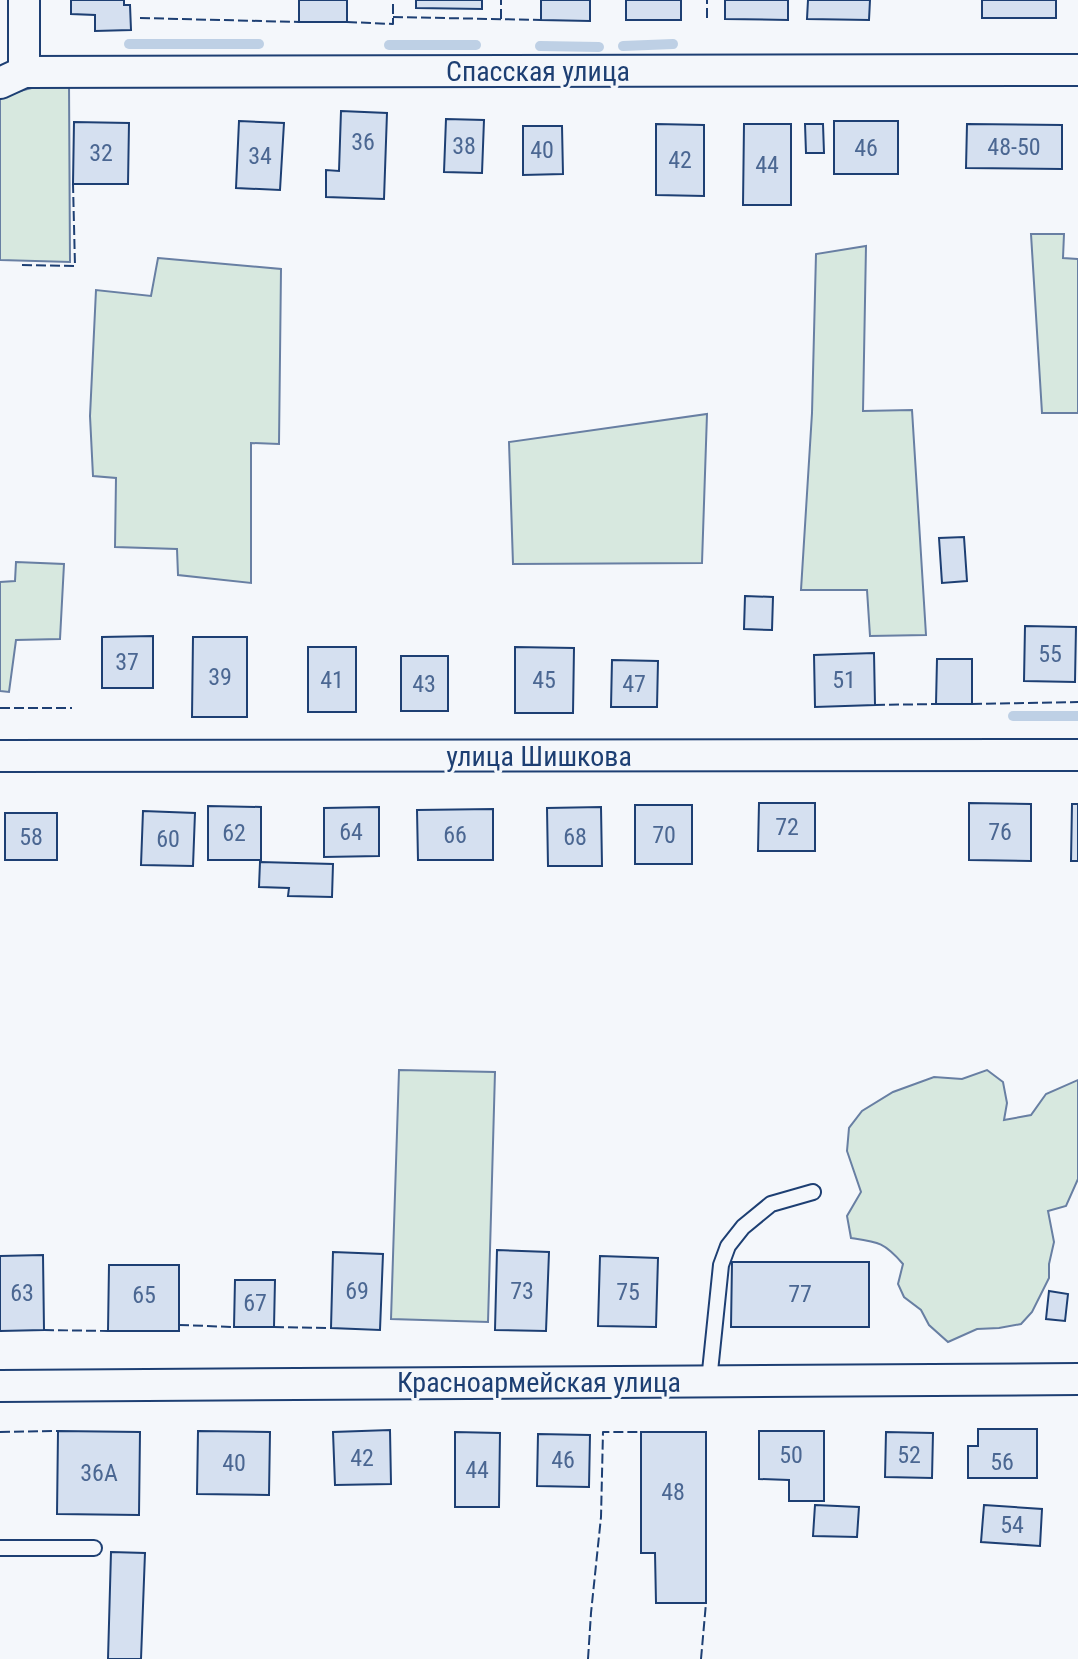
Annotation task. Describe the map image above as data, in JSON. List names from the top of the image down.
{
  "streets": {
    "street": ["Спасская улица", "улица Шишкова", "Красноармейская улица"]
  },
  "house_numbers": [
    "36",
    "38",
    "48-50",
    "46",
    "40",
    "32",
    "34",
    "42",
    "44",
    "55",
    "37",
    "39",
    "41",
    "45",
    "51",
    "43",
    "47",
    "72",
    "64",
    "76",
    "62",
    "66",
    "70",
    "58",
    "68",
    "60",
    "69",
    "73",
    "75",
    "63",
    "77",
    "65",
    "67",
    "50",
    "52",
    "42",
    "46",
    "56",
    "40",
    "44",
    "36А",
    "48",
    "54"
  ]
}
